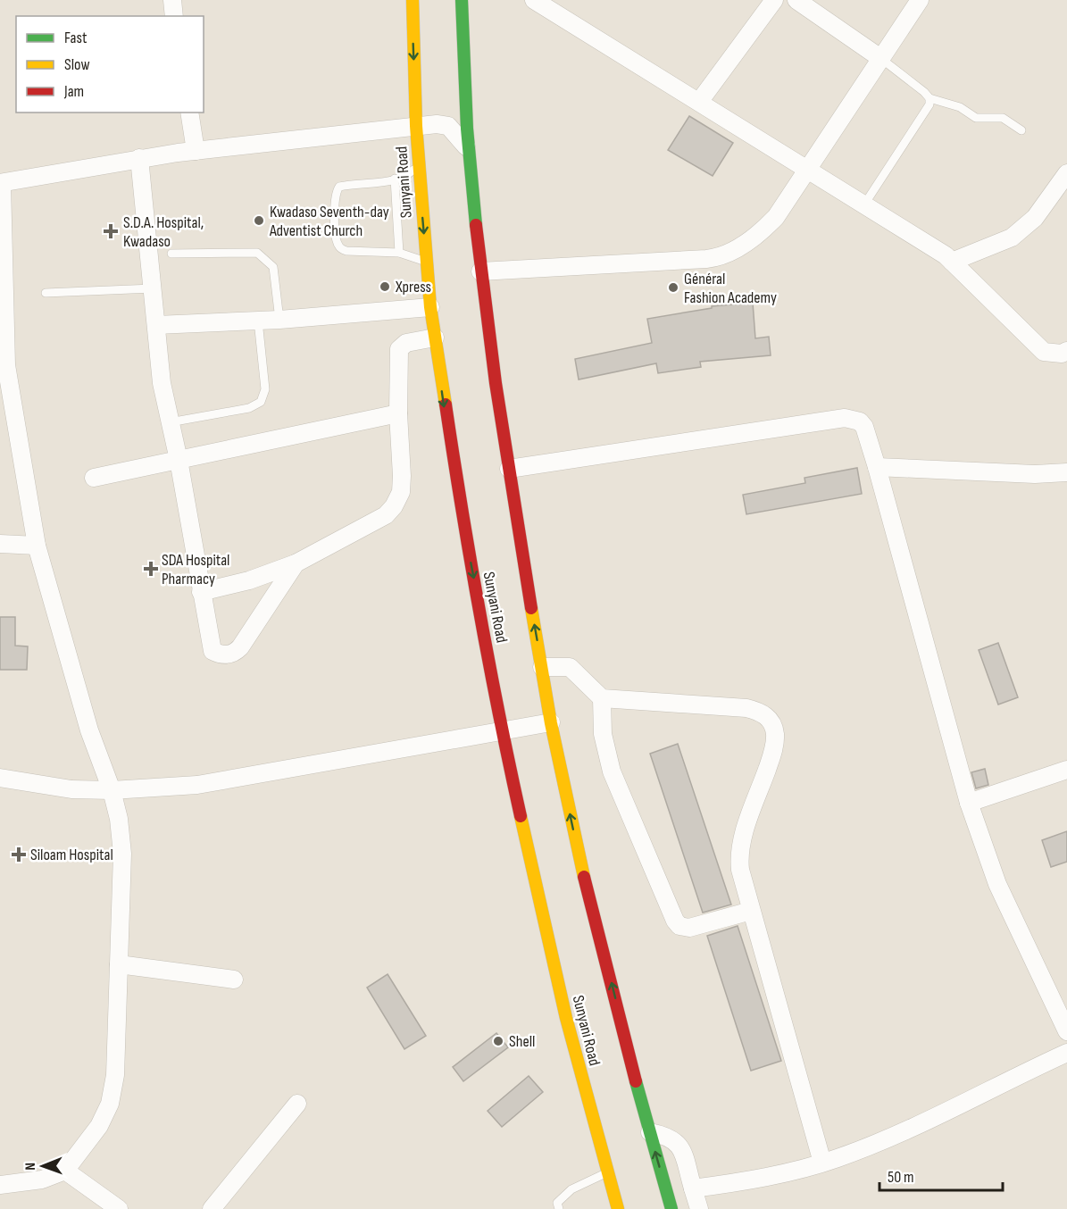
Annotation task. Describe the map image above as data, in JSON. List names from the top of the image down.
{
  "streets": {
    "main road": ["Sunyani Road"]
  },
  "places": {
    "other": [
      "Kwadaso Seventh-day Adventist Church",
      "Xpress",
      "Général Fashion Academy",
      "Shell"
    ],
    "health": ["S.D.A. Hospital, Kwadaso", "SDA Hospital Pharmacy", "Siloam Hospital"]
  },
  "legend": ["Fast", "Slow", "Jam"],
  "scale_bar": "50 m",
  "north": "left"
}
